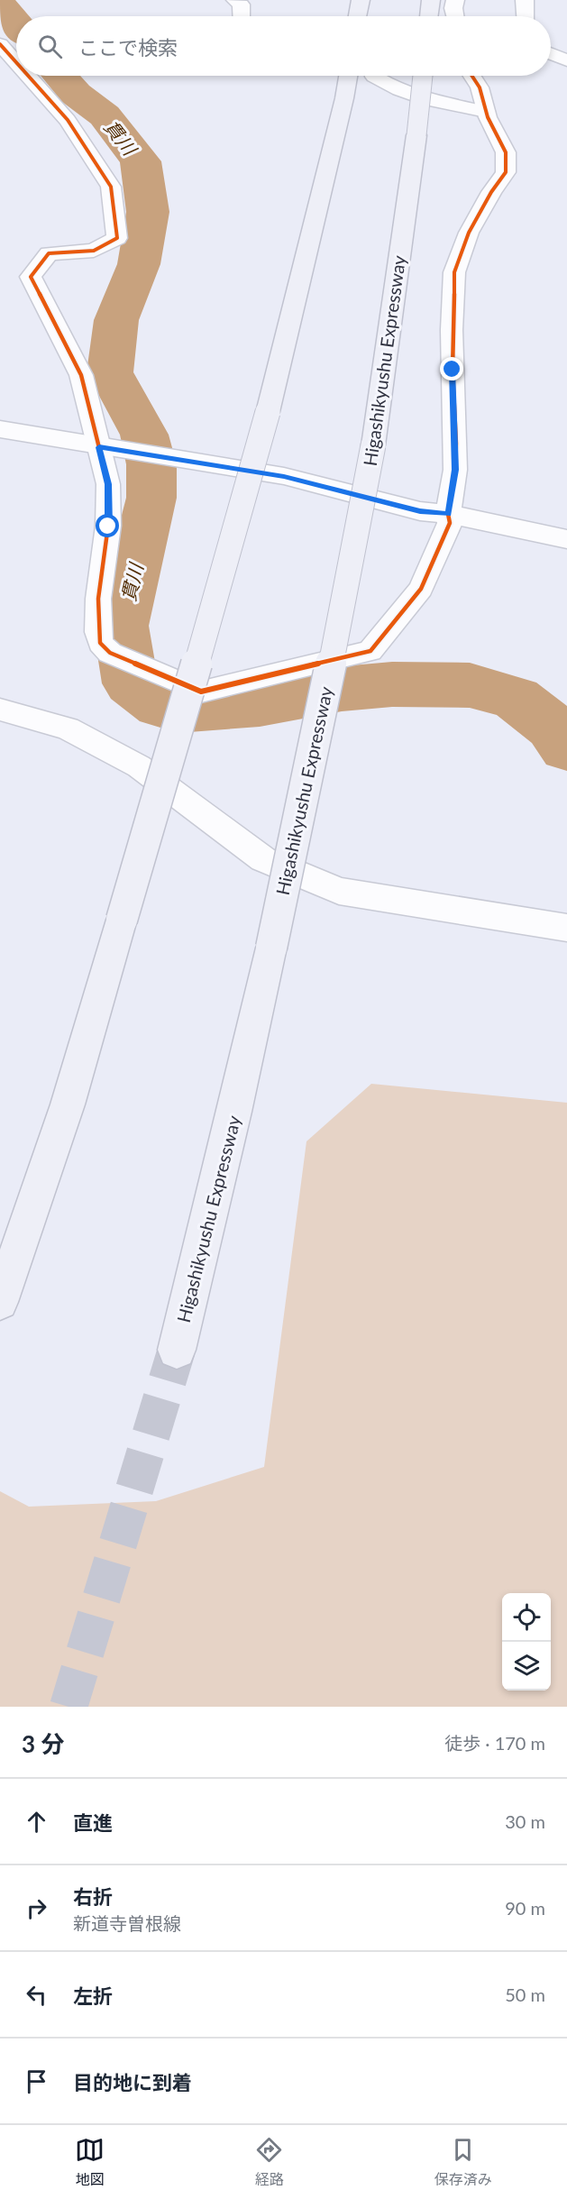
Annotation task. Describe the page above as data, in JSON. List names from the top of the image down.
{
  "streets": {
    "highway": ["Higashikyushu Expressway"]
  },
  "water": ["貫川"],
  "page": {
    "search": "ここで検索",
    "heading": ["3 分", "徒歩 · 170 m"],
    "list": [
      ["直進", "30 m"],
      ["右折", "新道寺曽根線", "90 m"],
      ["左折", "50 m"],
      "目的地に到着"
    ],
    "nav": ["地図", "経路", "保存済み"]
  }
}
